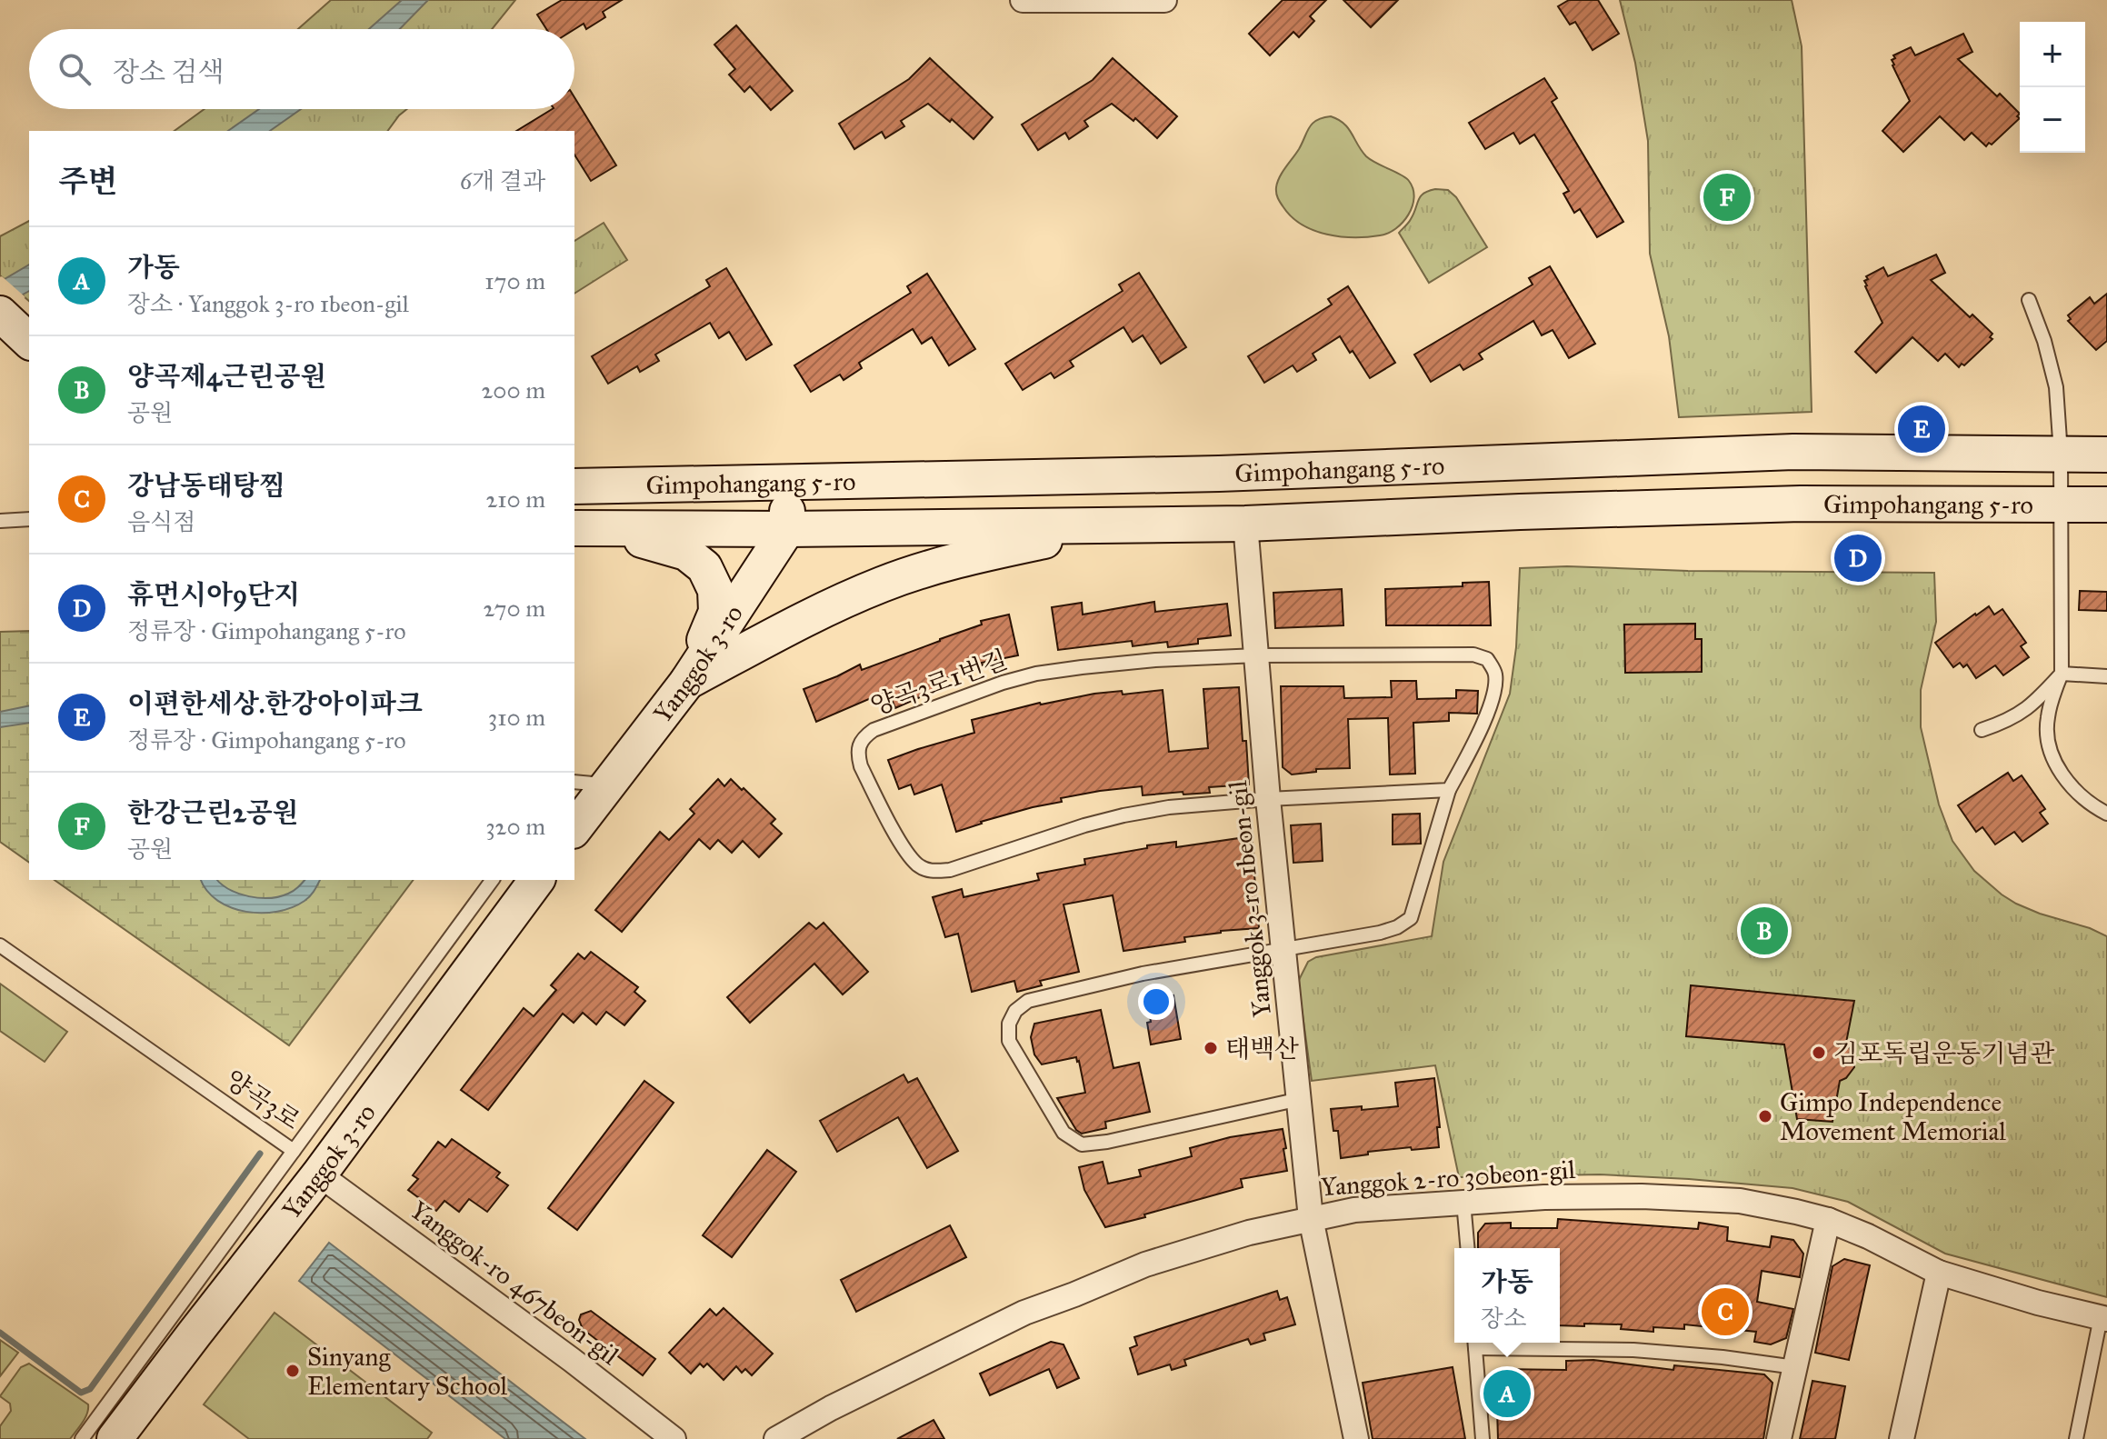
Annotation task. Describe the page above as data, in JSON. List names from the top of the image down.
{
  "streets": {
    "street": [
      "Gimpohangang 5-ro",
      "Yanggok 3-ro",
      "Yanggok 3-ro 1beon-gil",
      "Yanggok 2-ro 30beon-gil",
      "Yanggok-ro 467beon-gil"
    ],
    "lane": ["양곡3로1번길", "양곡3로"]
  },
  "crossings": [
    ["Gimpohangang 5-ro", "Yanggok 3-ro"],
    ["Gimpohangang 5-ro", "Yanggok 3-ro 1beon-gil"],
    ["Yanggok 3-ro", "Yanggok-ro 467beon-gil"],
    ["양곡3로1번길", "Yanggok 3-ro 1beon-gil"],
    ["Yanggok 3-ro 1beon-gil", "Yanggok 2-ro 30beon-gil"]
  ],
  "places": [
    "태백산",
    "김포독립운동기념관",
    "Gimpo Independence Movement Memorial",
    "Sinyang Elementary School"
  ],
  "page": {
    "map_buttons": ["+", "−"],
    "search": "장소 검색",
    "heading": ["주변", "6개 결과"],
    "pins": [
      "F",
      "E",
      "D",
      "B",
      "C",
      "A"
    ],
    "list": [
      {
        "mark": "A",
        "name": "가동",
        "note": "장소 · Yanggok 3-ro 1beon-gil",
        "value": "170 m"
      },
      {
        "mark": "B",
        "name": "양곡제4근린공원",
        "note": "공원",
        "value": "200 m"
      },
      {
        "mark": "C",
        "name": "강남동태탕찜",
        "note": "음식점",
        "value": "210 m"
      },
      {
        "mark": "D",
        "name": "휴먼시아9단지",
        "note": "정류장 · Gimpohangang 5-ro",
        "value": "270 m"
      },
      {
        "mark": "E",
        "name": "이편한세상.한강아이파크",
        "note": "정류장 · Gimpohangang 5-ro",
        "value": "310 m"
      },
      {
        "mark": "F",
        "name": "한강근린2공원",
        "note": "공원",
        "value": "320 m"
      }
    ],
    "popup": ["가동", "장소"]
  }
}
